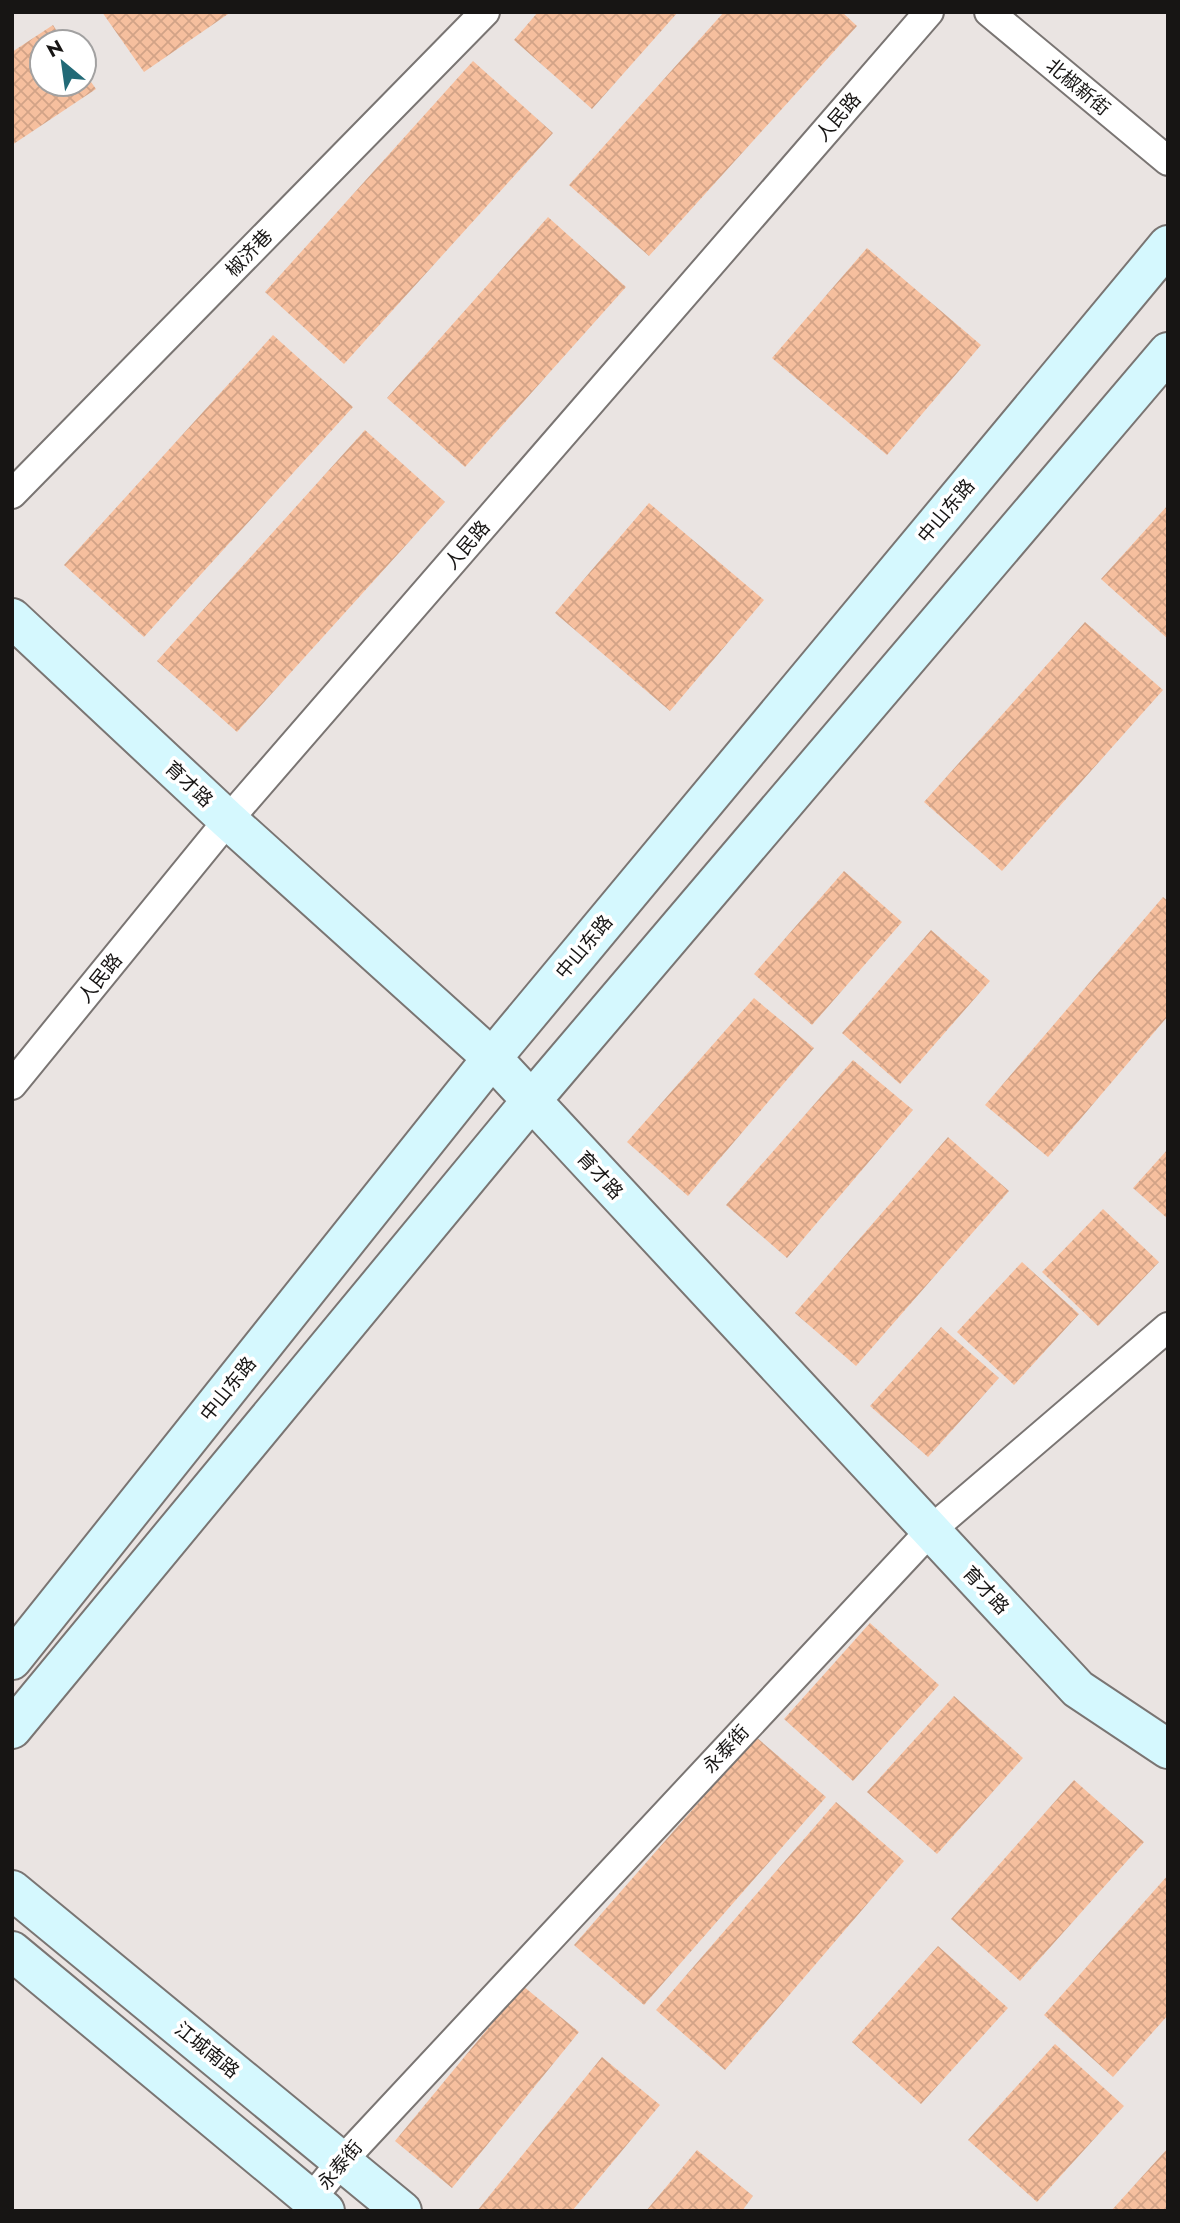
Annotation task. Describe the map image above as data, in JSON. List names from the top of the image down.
{
  "streets": {
    "main road": ["中山东路", "育才路", "江城南路"],
    "street": [
      "北椒新街",
      "人民路",
      "椒济巷",
      "永泰街"
    ]
  },
  "crossings": [
    ["人民路", "育才路"],
    ["中山东路", "育才路"],
    ["育才路", "永泰街"],
    ["永泰街", "江城南路"]
  ],
  "north": "top left"
}
